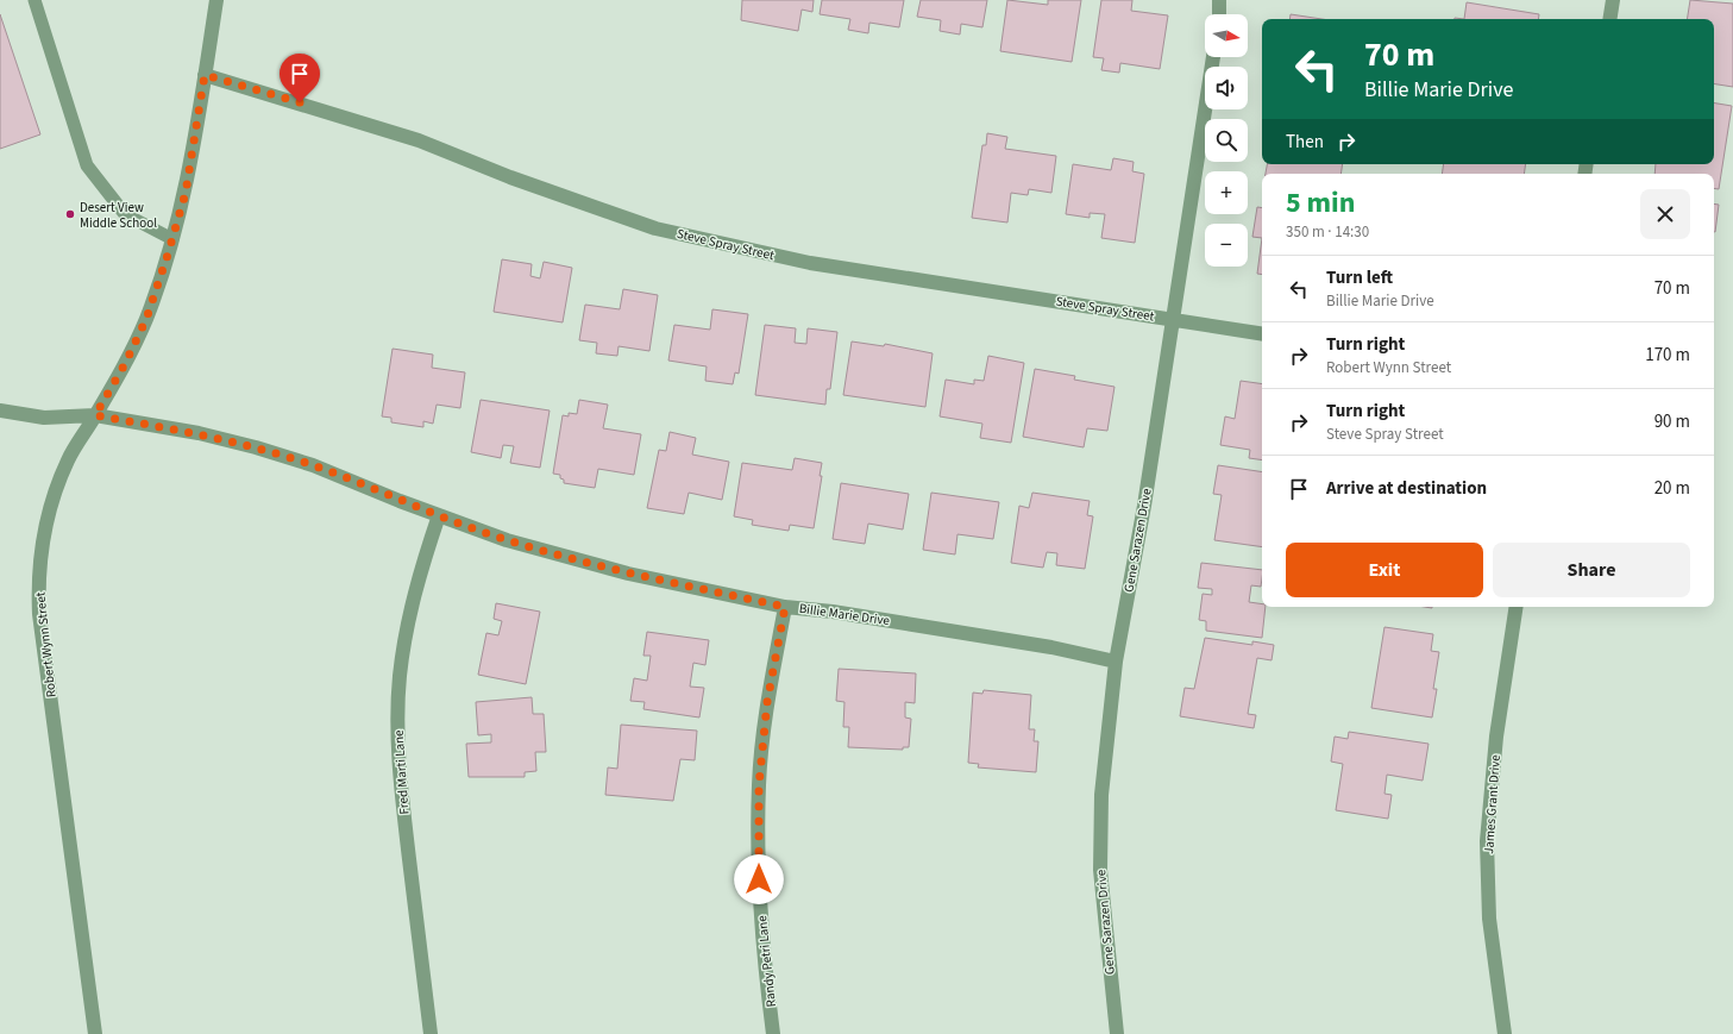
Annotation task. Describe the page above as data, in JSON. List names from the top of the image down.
{
  "streets": {
    "street": [
      "Steve Spray Street",
      "Gene Sarazen Drive",
      "Billie Marie Drive",
      "Robert Wynn Street",
      "Fred Marti Lane",
      "James Grant Drive",
      "Randy Petri Lane"
    ]
  },
  "crossings": [
    ["Steve Spray Street", "Gene Sarazen Drive"],
    ["Steve Spray Street", "Robert Wynn Street"],
    ["Gene Sarazen Drive", "Billie Marie Drive"],
    ["Billie Marie Drive", "Robert Wynn Street"],
    ["Billie Marie Drive", "Fred Marti Lane"],
    ["Billie Marie Drive", "Randy Petri Lane"]
  ],
  "places": ["Desert View Middle School"],
  "north": "right",
  "page": {
    "map_buttons": ["+", "−"],
    "turn": ["70 m", "Billie Marie Drive"],
    "then": "Then",
    "heading": ["5 min", "350 m · 14:30"],
    "list": [
      {
        "name": "Turn left",
        "note": "Billie Marie Drive",
        "value": "70 m"
      },
      {
        "name": "Turn right",
        "note": "Robert Wynn Street",
        "value": "170 m"
      },
      {
        "name": "Turn right",
        "note": "Steve Spray Street",
        "value": "90 m"
      },
      {
        "name": "Arrive at destination",
        "value": "20 m"
      }
    ],
    "buttons": ["Exit", "Share"]
  }
}
